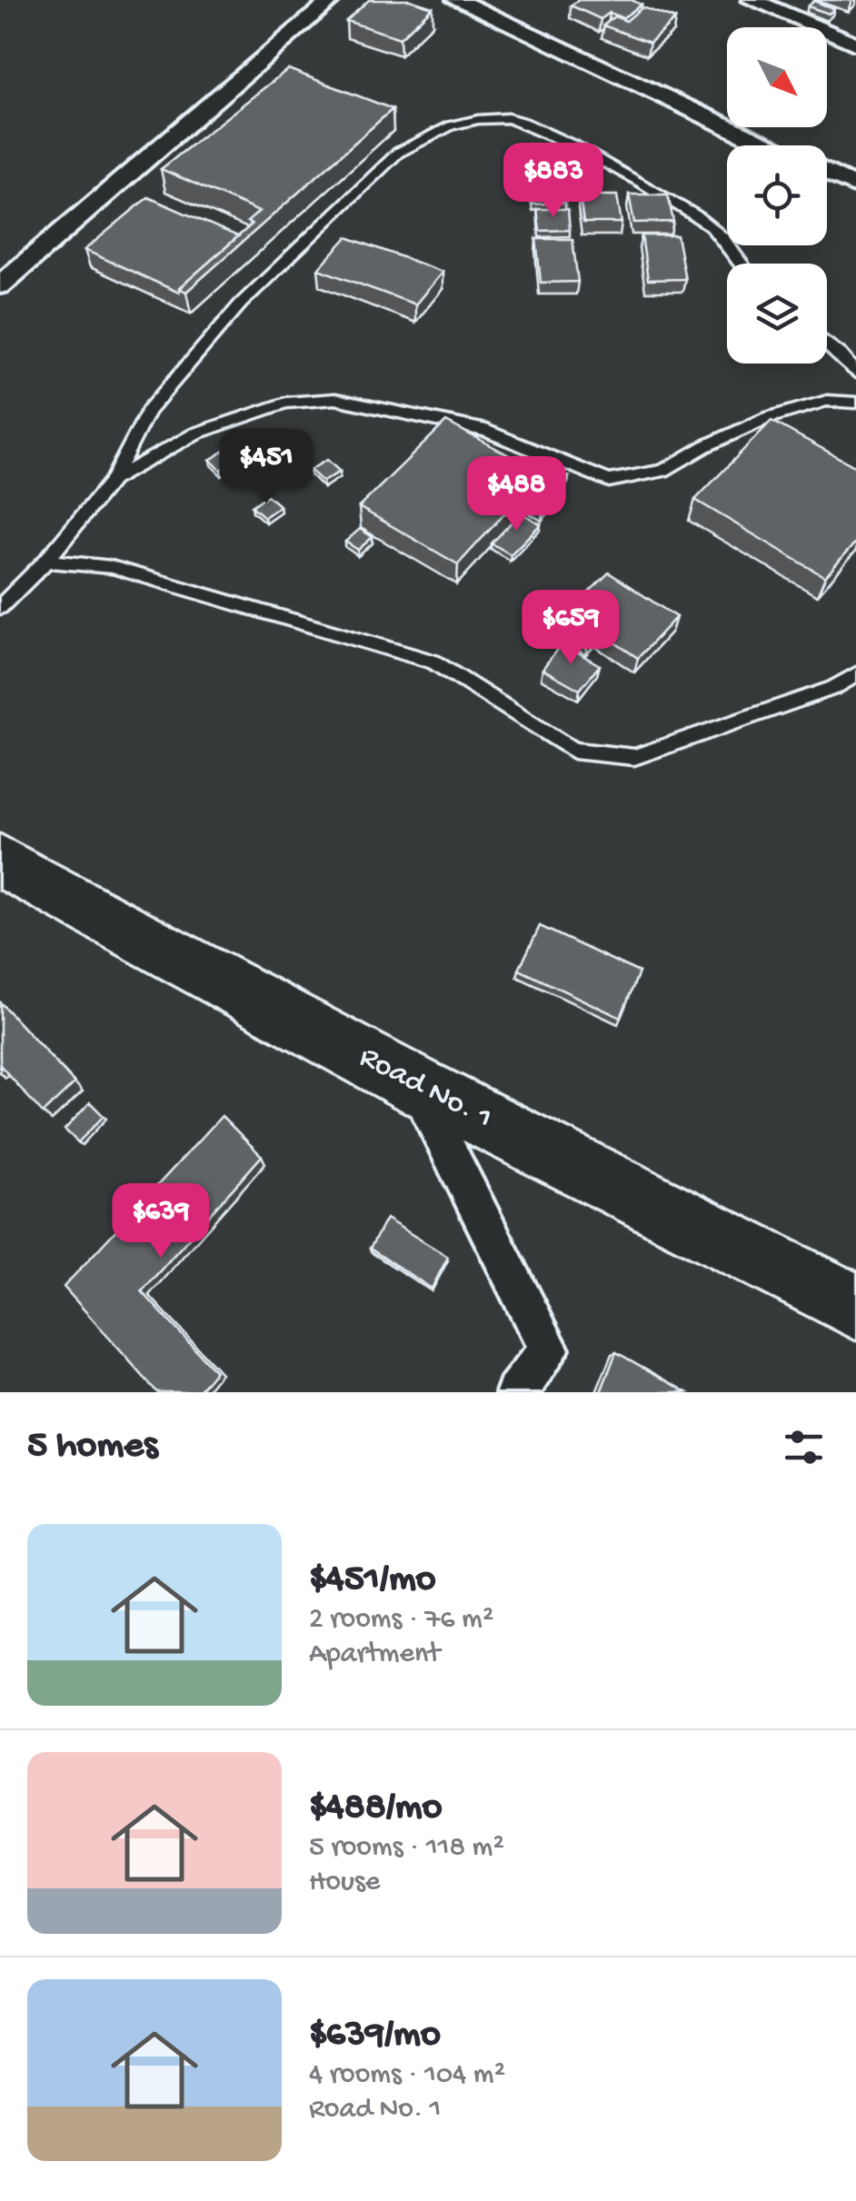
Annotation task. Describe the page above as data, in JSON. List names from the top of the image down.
{
  "streets": {
    "highway": ["Road No. 1"]
  },
  "north": "bottom right",
  "page": {
    "price": [
      "$883",
      "$451",
      "$488",
      "$659",
      "$639"
    ],
    "heading": "5 homes",
    "list": [
      {
        "name": "$451/mo",
        "note": "2 rooms · 76 m² · Apartment"
      },
      {
        "name": "$488/mo",
        "note": "5 rooms · 118 m² · House"
      },
      {
        "name": "$639/mo",
        "note": "4 rooms · 104 m² · Road No. 1"
      }
    ]
  }
}
